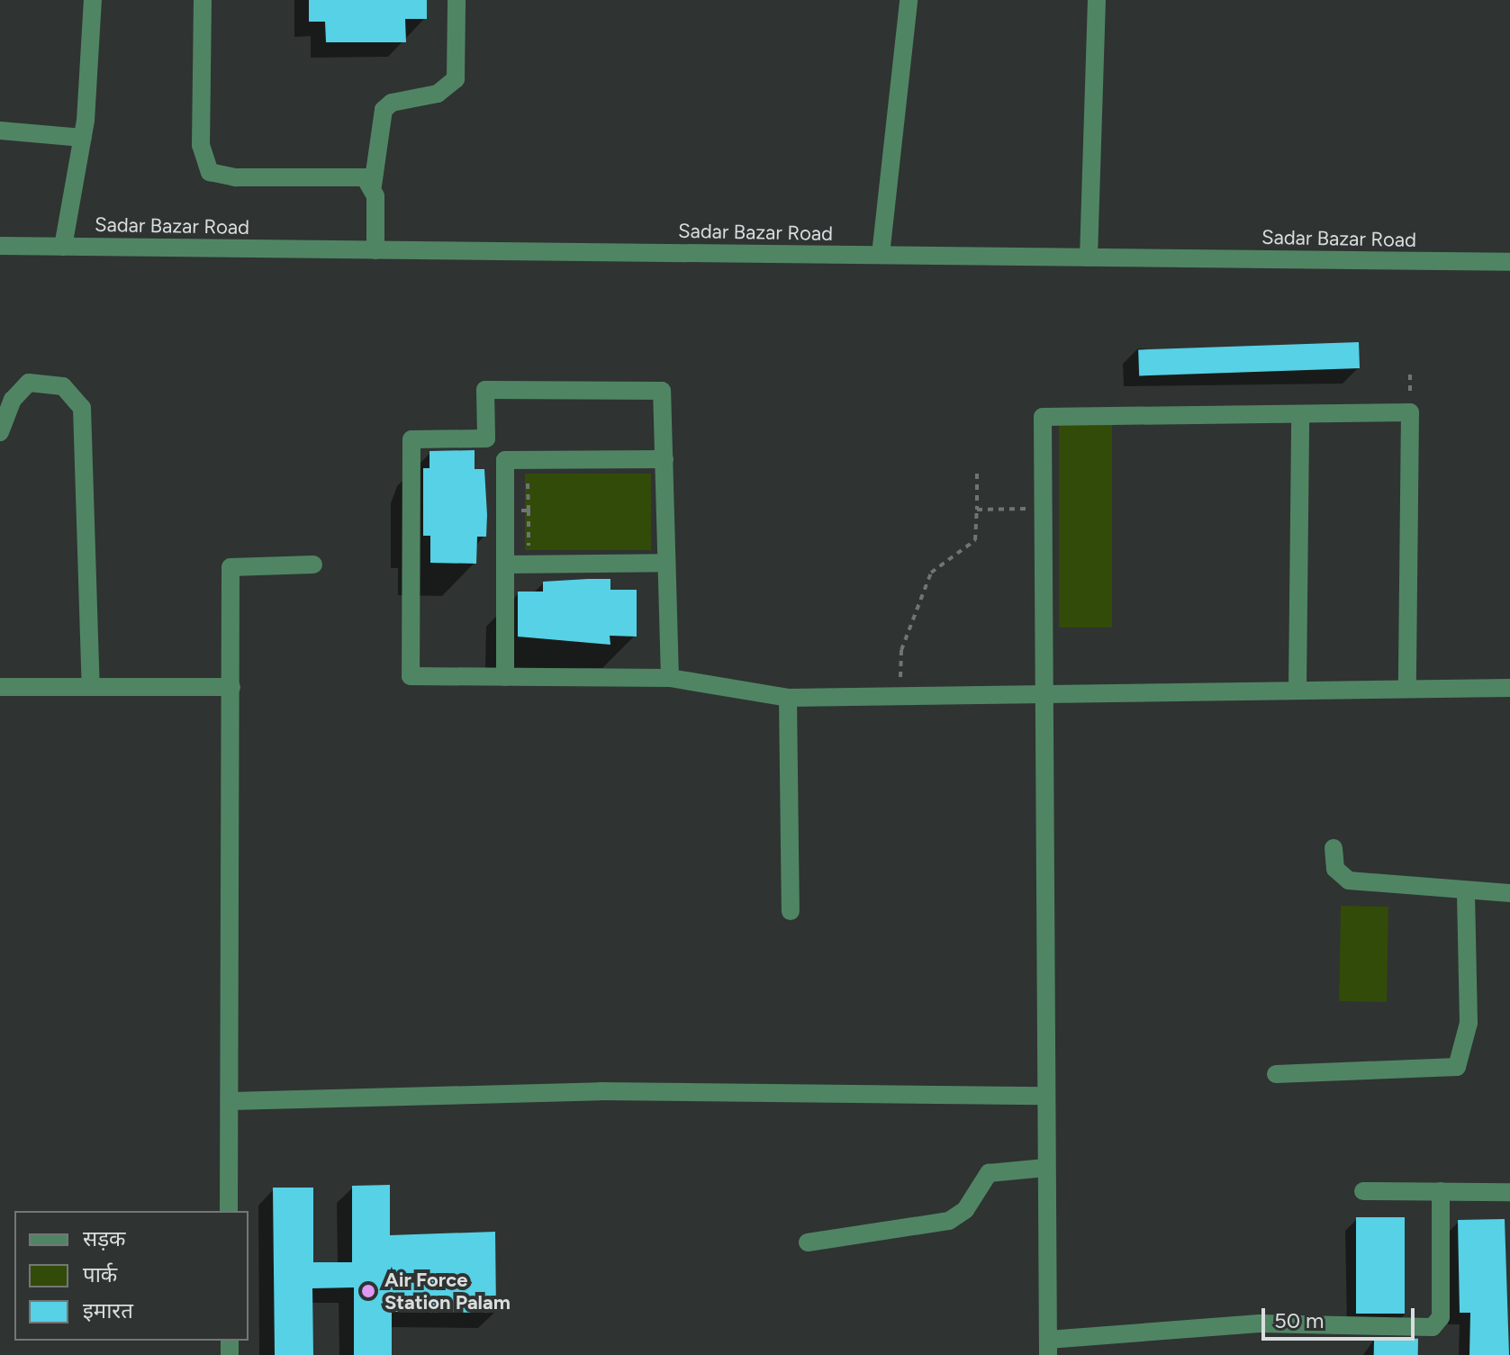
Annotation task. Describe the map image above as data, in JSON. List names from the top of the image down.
{
  "streets": {
    "street": ["Sadar Bazar Road"]
  },
  "places": ["Air Force Station Palam"],
  "legend": ["सड़क", "पार्क", "इमारत"],
  "scale_bar": "50 m"
}
